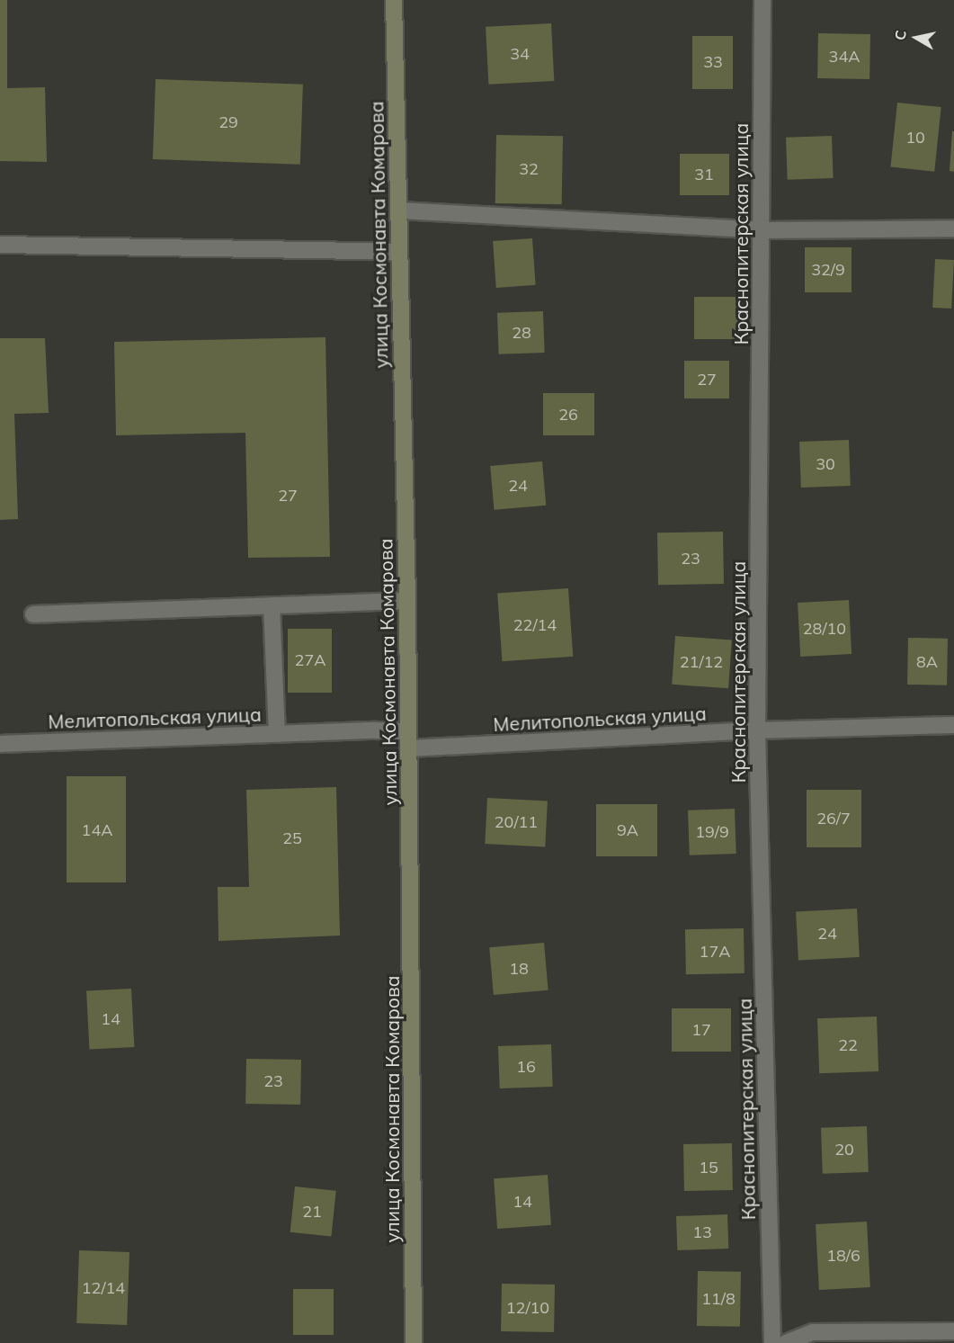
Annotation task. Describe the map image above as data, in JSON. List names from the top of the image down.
{
  "streets": {
    "main road": ["улица Космонавта Комарова"],
    "street": ["Краснопитерская улица", "Мелитопольская улица"]
  },
  "crossings": [
    ["Краснопитерская улица", "Мелитопольская улица"],
    ["улица Космонавта Комарова", "Мелитопольская улица"]
  ],
  "house_numbers": [
    "34",
    "34А",
    "33",
    "29",
    "10",
    "32",
    "31",
    "32/9",
    "28",
    "27",
    "26",
    "30",
    "24",
    "27",
    "23",
    "22/14",
    "28/10",
    "27А",
    "21/12",
    "8А",
    "26/7",
    "20/11",
    "14А",
    "9А",
    "19/9",
    "25",
    "24",
    "17А",
    "18",
    "14",
    "17",
    "22",
    "16",
    "23",
    "20",
    "15",
    "14",
    "21",
    "13",
    "18/6",
    "12/14",
    "11/8",
    "12/10"
  ],
  "north": "left"
}
